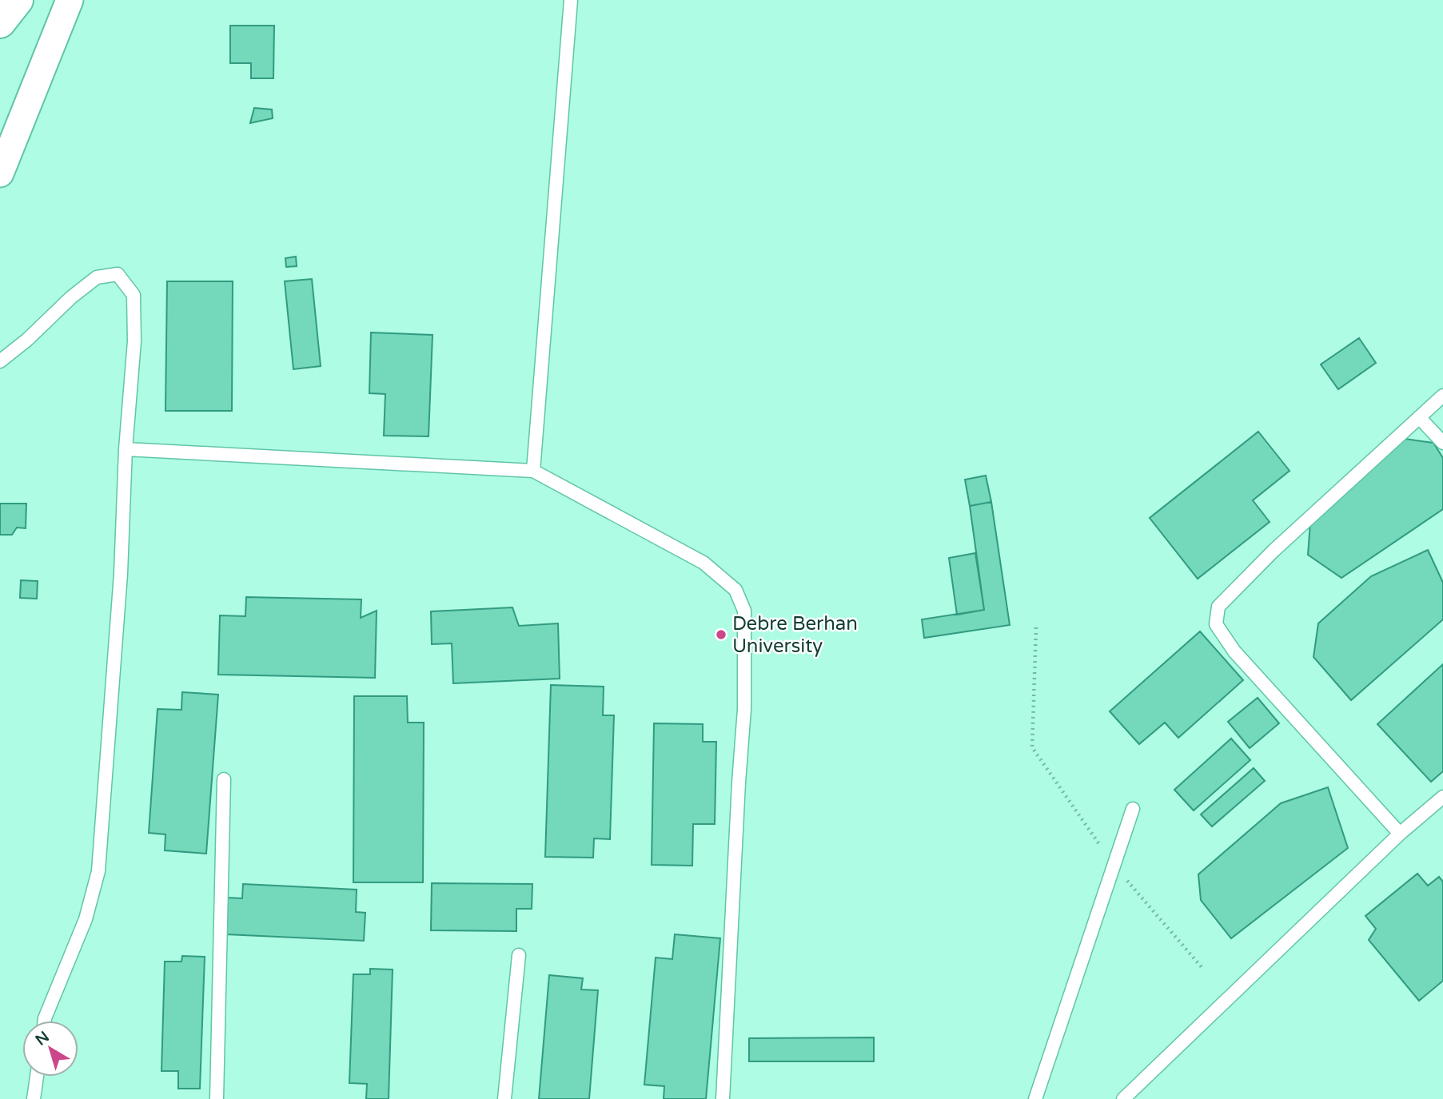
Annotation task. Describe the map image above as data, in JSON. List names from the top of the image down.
{
  "places": ["Debre Berhan University"],
  "north": "top left"
}
